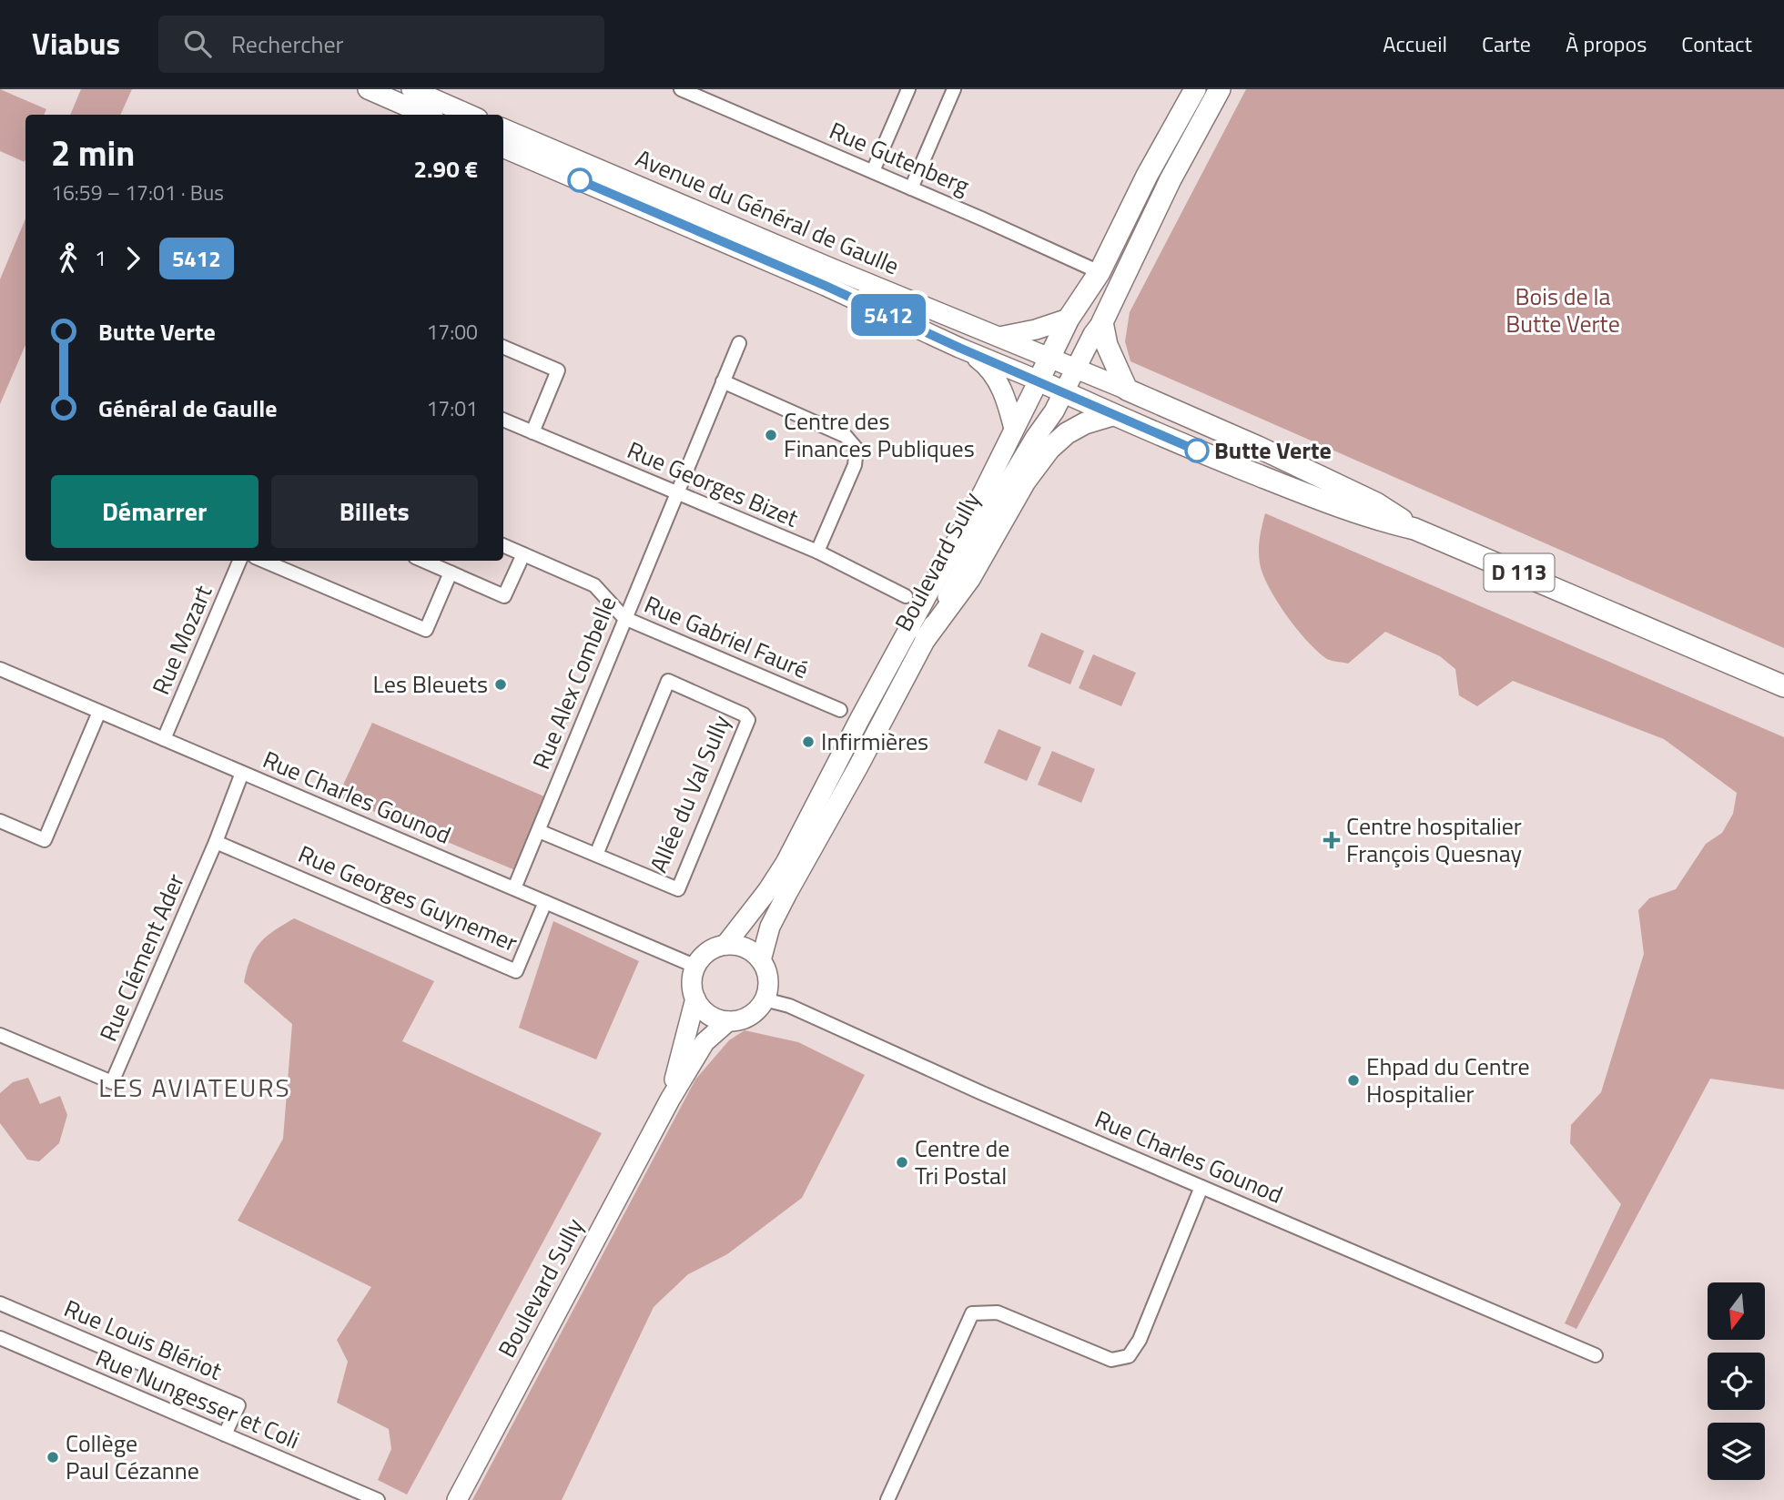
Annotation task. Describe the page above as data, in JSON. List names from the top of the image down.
{
  "streets": {
    "main road": ["Boulevard Sully", "D 113"],
    "street": [
      "Rue Gutenberg",
      "Avenue du Général de Gaulle",
      "Rue Georges Bizet",
      "Rue Gabriel Fauré",
      "Rue Mozart",
      "Rue Alex Combelle",
      "Allée du Val Sully",
      "Rue Charles Gounod",
      "Rue Georges Guynemer",
      "Rue Clément Ader",
      "Rue Louis Blériot",
      "Rue Nungesser et Coli"
    ]
  },
  "crossings": [
    ["Rue Gutenberg", "Boulevard Sully"],
    ["Avenue du Général de Gaulle", "Boulevard Sully"],
    ["Avenue du Général de Gaulle", "D 113"],
    ["Rue Georges Bizet", "Rue Alex Combelle"],
    ["Boulevard Sully", "D 113"],
    ["Boulevard Sully", "Rue Charles Gounod"],
    ["Rue Gabriel Fauré", "Rue Alex Combelle"],
    ["Rue Mozart", "Rue Charles Gounod"],
    ["Rue Alex Combelle", "Allée du Val Sully"],
    ["Rue Alex Combelle", "Rue Charles Gounod"],
    ["Rue Charles Gounod", "Rue Georges Guynemer"],
    ["Rue Charles Gounod", "Rue Clément Ader"],
    ["Rue Georges Guynemer", "Rue Clément Ader"],
    ["Rue Louis Blériot", "Rue Nungesser et Coli"]
  ],
  "districts": ["LES AVIATEURS"],
  "parks": ["Bois de la Butte Verte"],
  "places": {
    "other": [
      "Centre des Finances Publiques",
      "Butte Verte",
      "Les Bleuets",
      "Infirmières",
      "Ehpad du Centre Hospitalier",
      "Centre de Tri Postal",
      "Collège Paul Cézanne"
    ],
    "health": ["Centre hospitalier François Quesnay"]
  },
  "lines": ["bus line 5412"],
  "north": "bottom",
  "page": {
    "header": "Viabus",
    "search": "Rechercher",
    "nav": [
      "Accueil",
      "Carte",
      "À propos",
      "Contact"
    ],
    "on_map": "5412",
    "heading": ["2 min", "16:59 – 17:01 · Bus", "2.90 €"],
    "legs": ["1", "5412"],
    "list": [
      {
        "name": "Butte Verte",
        "value": "17:00"
      },
      {
        "name": "Général de Gaulle",
        "value": "17:01"
      }
    ],
    "buttons": ["Démarrer", "Billets"]
  }
}
